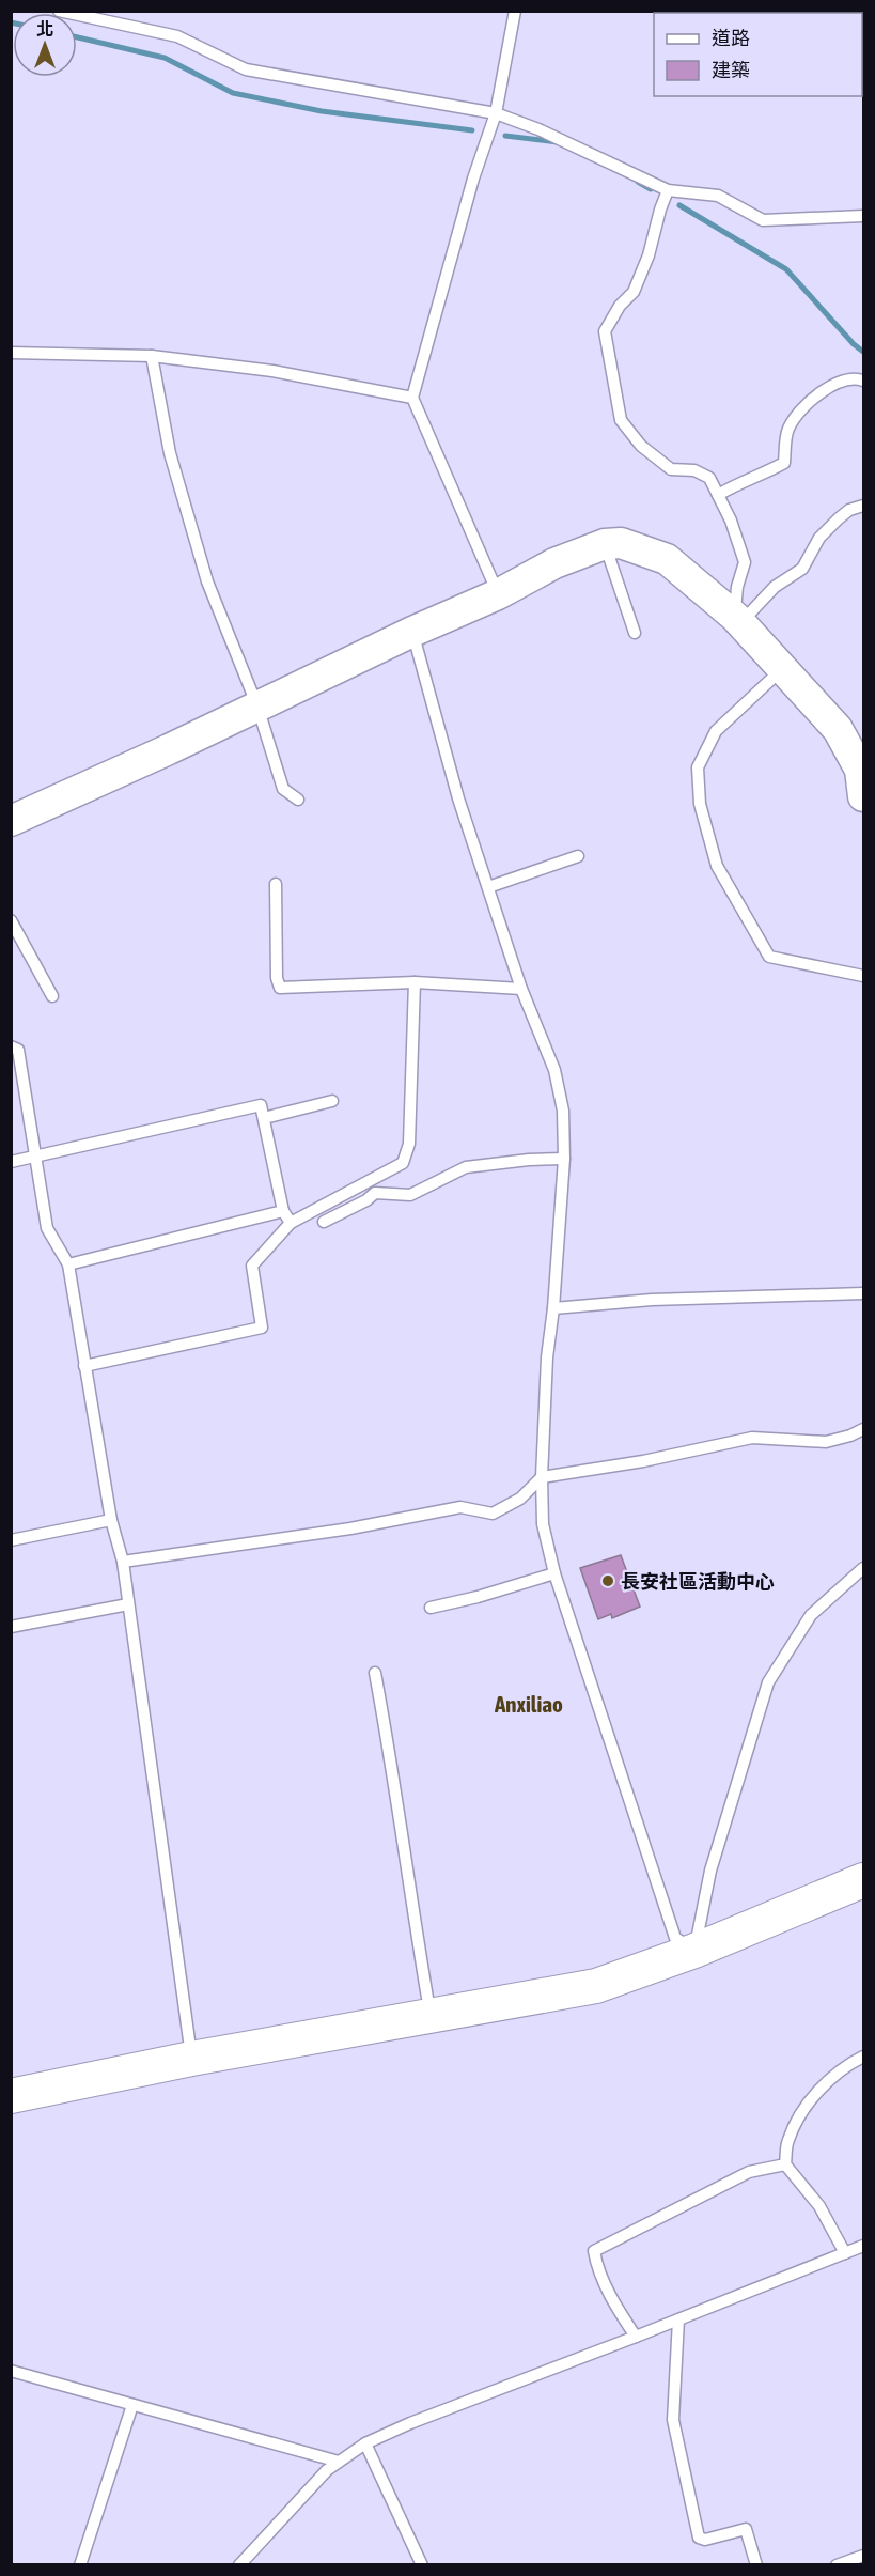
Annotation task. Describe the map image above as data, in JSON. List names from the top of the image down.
{
  "districts": ["Anxiliao"],
  "places": ["長安社區活動中心"],
  "legend": ["道路", "建築"],
  "north": "top"
}
